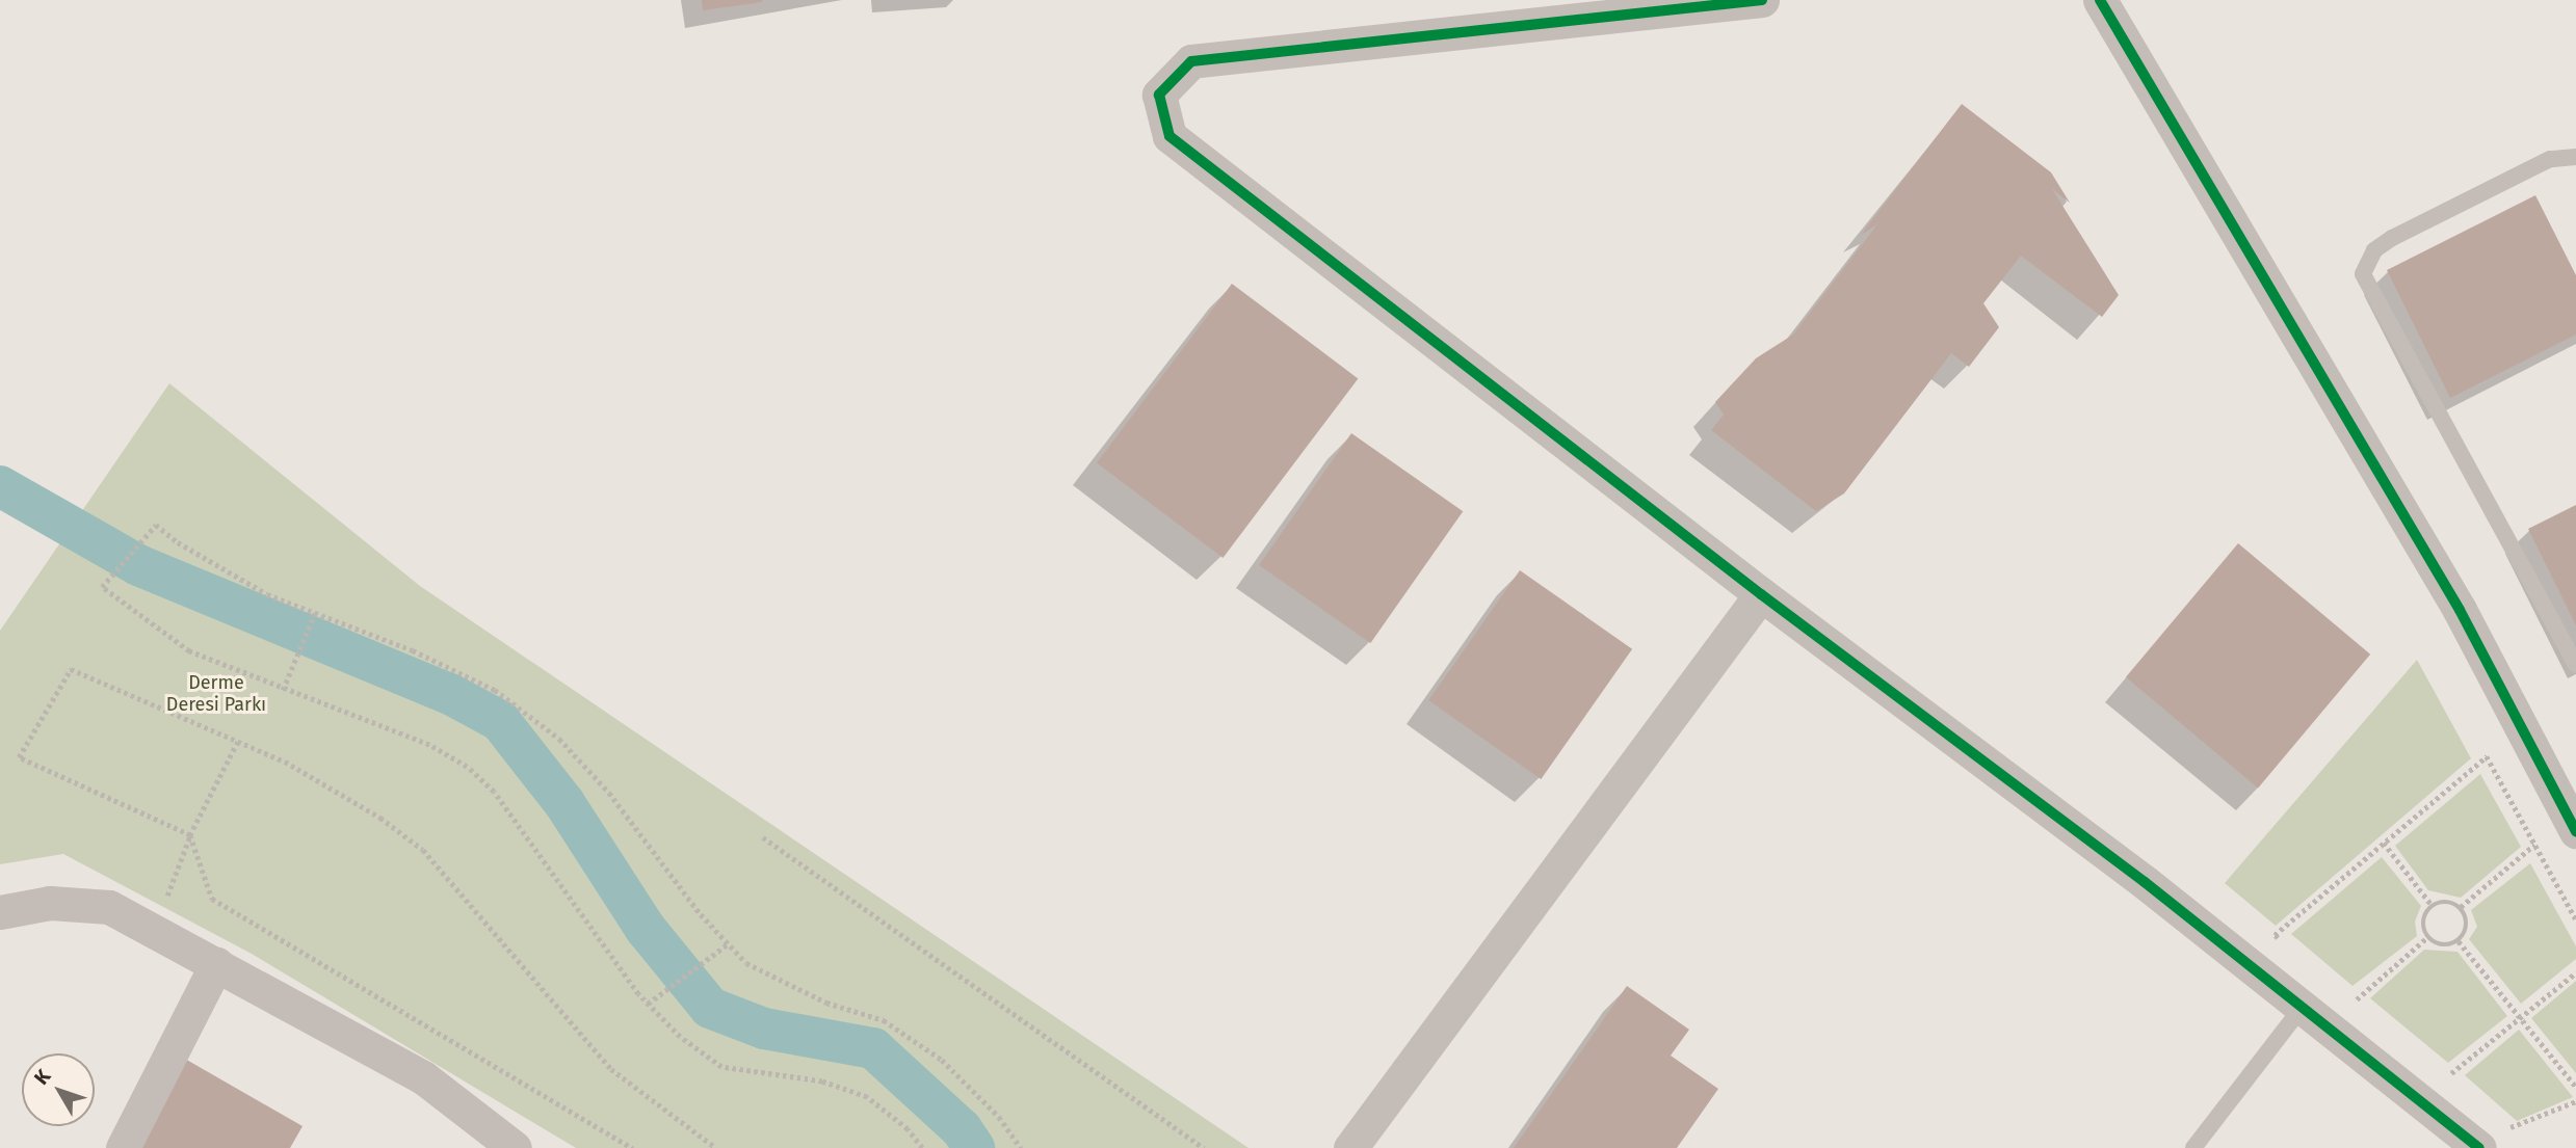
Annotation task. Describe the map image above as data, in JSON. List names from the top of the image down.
{
  "parks": ["Derme Deresi Parkı"],
  "north": "top left"
}
